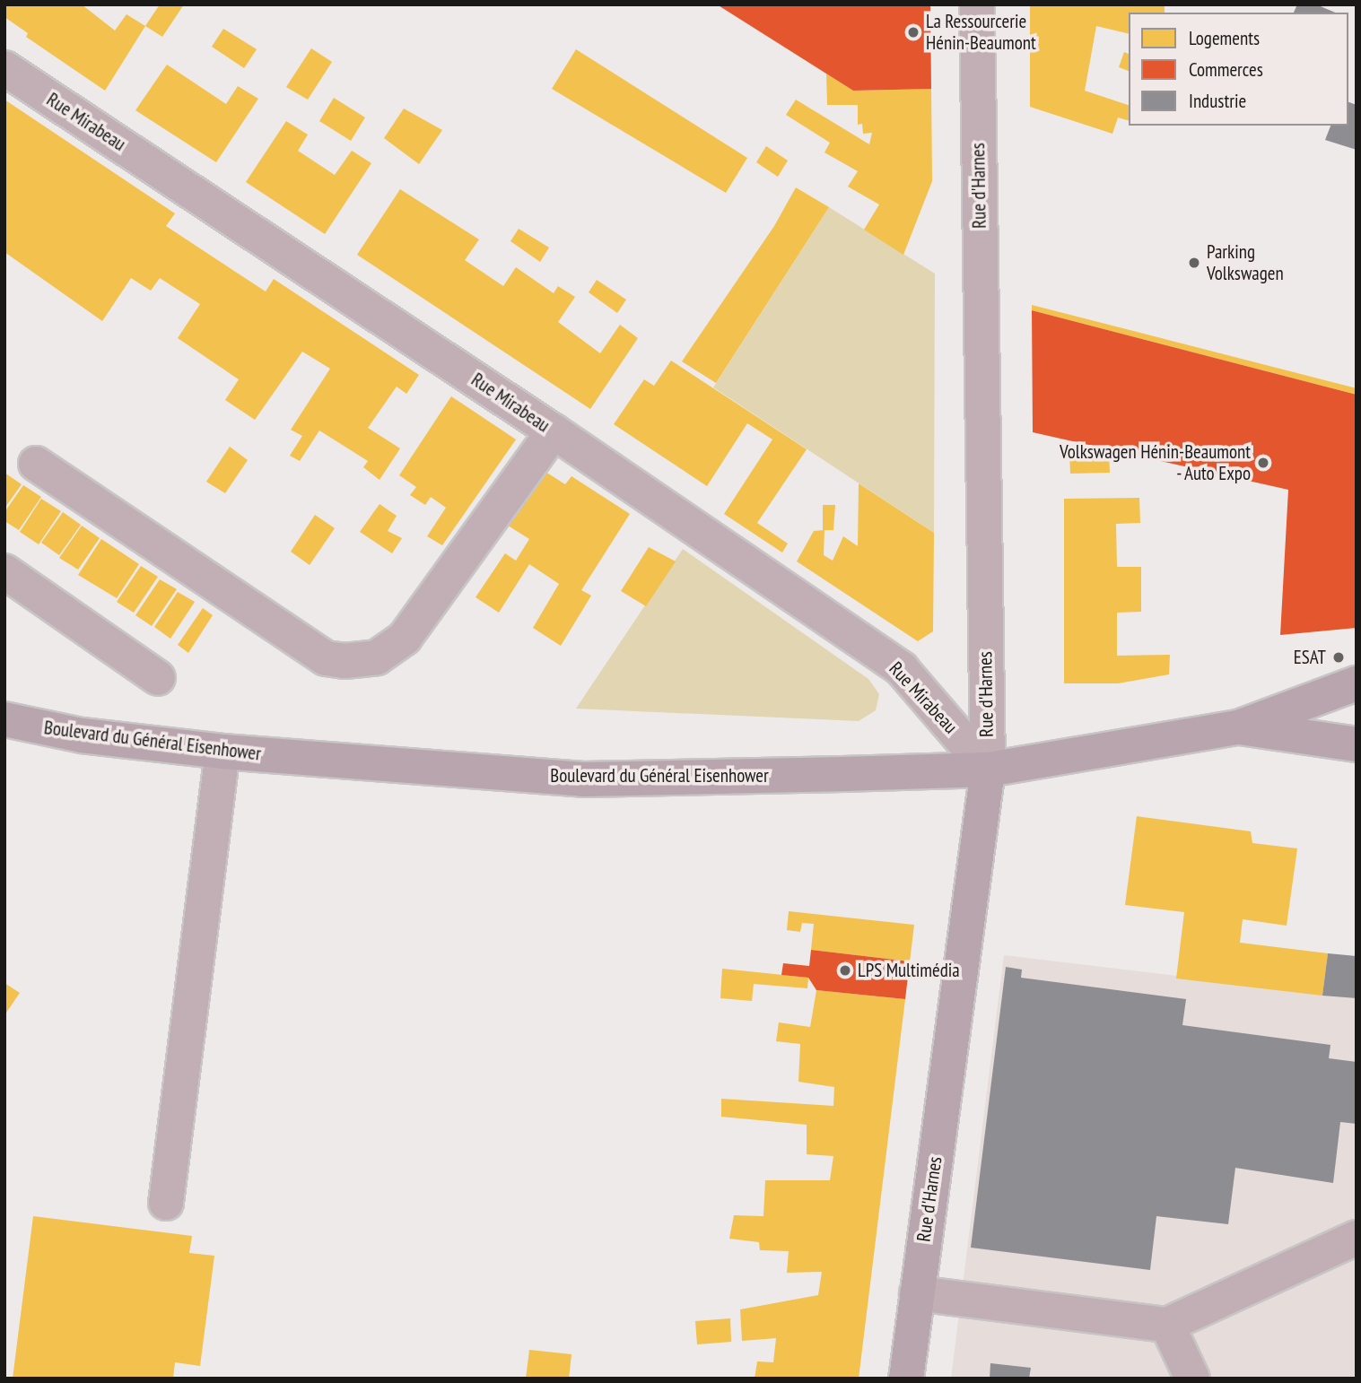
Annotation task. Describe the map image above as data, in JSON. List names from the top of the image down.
{
  "streets": {
    "main road": ["Rue d'Harnes", "Boulevard du Général Eisenhower"],
    "street": ["Rue Mirabeau"]
  },
  "crossings": [
    ["Rue Mirabeau", "Rue d'Harnes"],
    ["Rue Mirabeau", "Boulevard du Général Eisenhower"],
    ["Rue d'Harnes", "Boulevard du Général Eisenhower"]
  ],
  "places": [
    "La Ressourcerie Hénin-Beaumont",
    "Parking Volkswagen",
    "Volkswagen Hénin-Beaumont - Auto Expo",
    "ESAT",
    "LPS Multimédia"
  ],
  "legend": ["Logements", "Commerces", "Industrie"]
}
